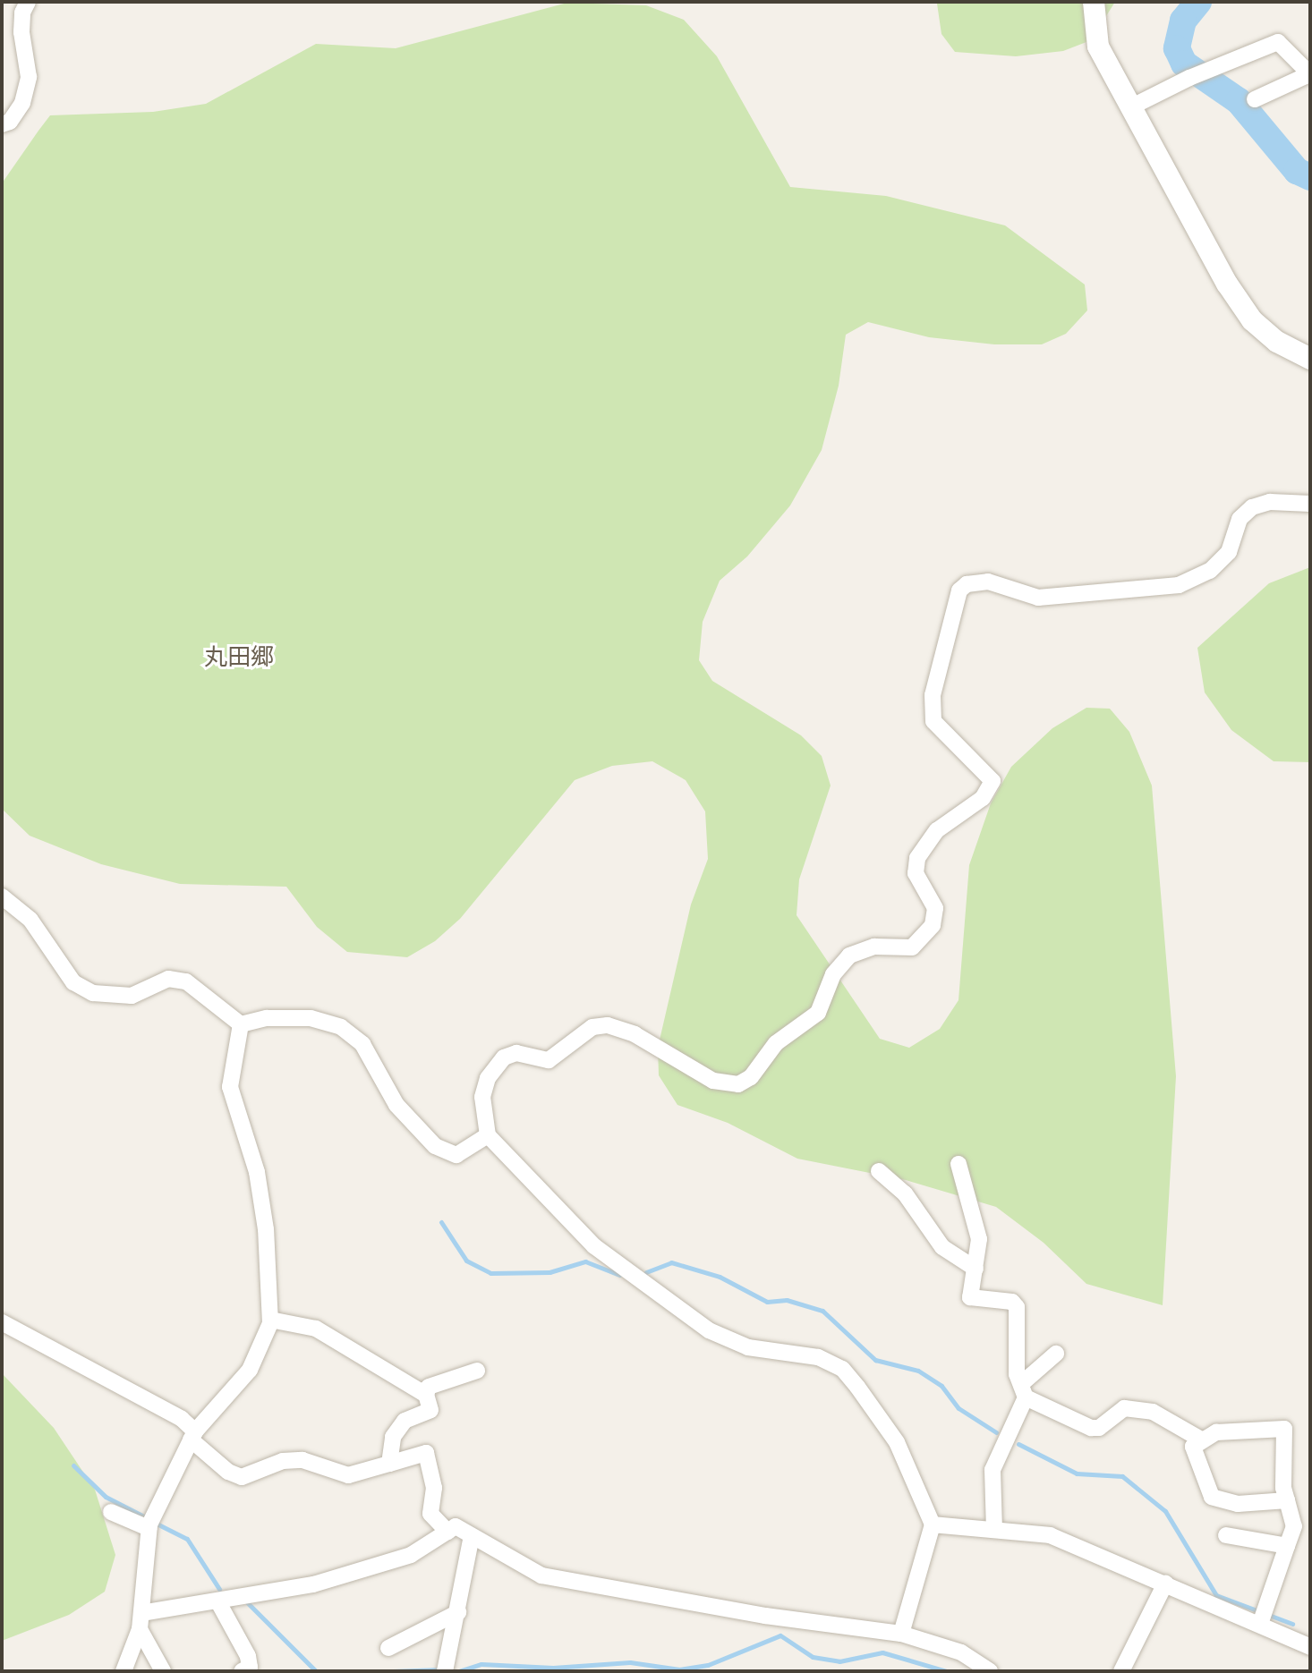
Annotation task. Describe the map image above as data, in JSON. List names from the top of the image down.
{
  "districts": ["丸田郷"]
}
